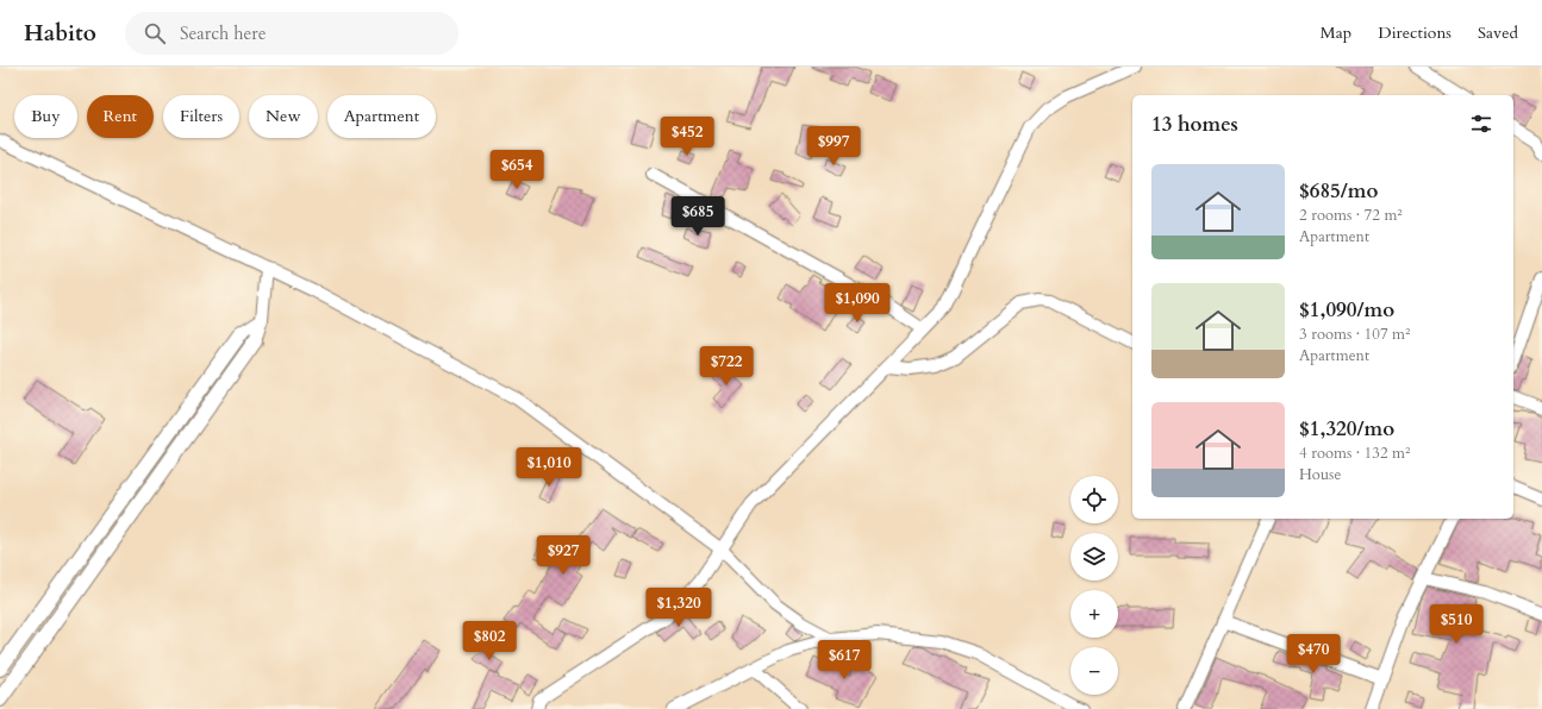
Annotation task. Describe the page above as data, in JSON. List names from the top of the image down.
{
  "page": {
    "header": "Habito",
    "search": "Search here",
    "nav": ["Map", "Directions", "Saved"],
    "chip": [
      "Buy",
      "Rent",
      "Filters",
      "New",
      "Apartment"
    ],
    "heading": "13 homes",
    "price": [
      "$452",
      "$997",
      "$654",
      "$685",
      "$1,090",
      "$722",
      "$1,010",
      "$927",
      "$1,320",
      "$510",
      "$802",
      "$470",
      "$617"
    ],
    "list": [
      {
        "name": "$685/mo",
        "note": "2 rooms · 72 m² · Apartment"
      },
      {
        "name": "$1,090/mo",
        "note": "3 rooms · 107 m² · Apartment"
      },
      {
        "name": "$1,320/mo",
        "note": "4 rooms · 132 m² · House"
      }
    ],
    "map_buttons": ["+", "−"]
  }
}
